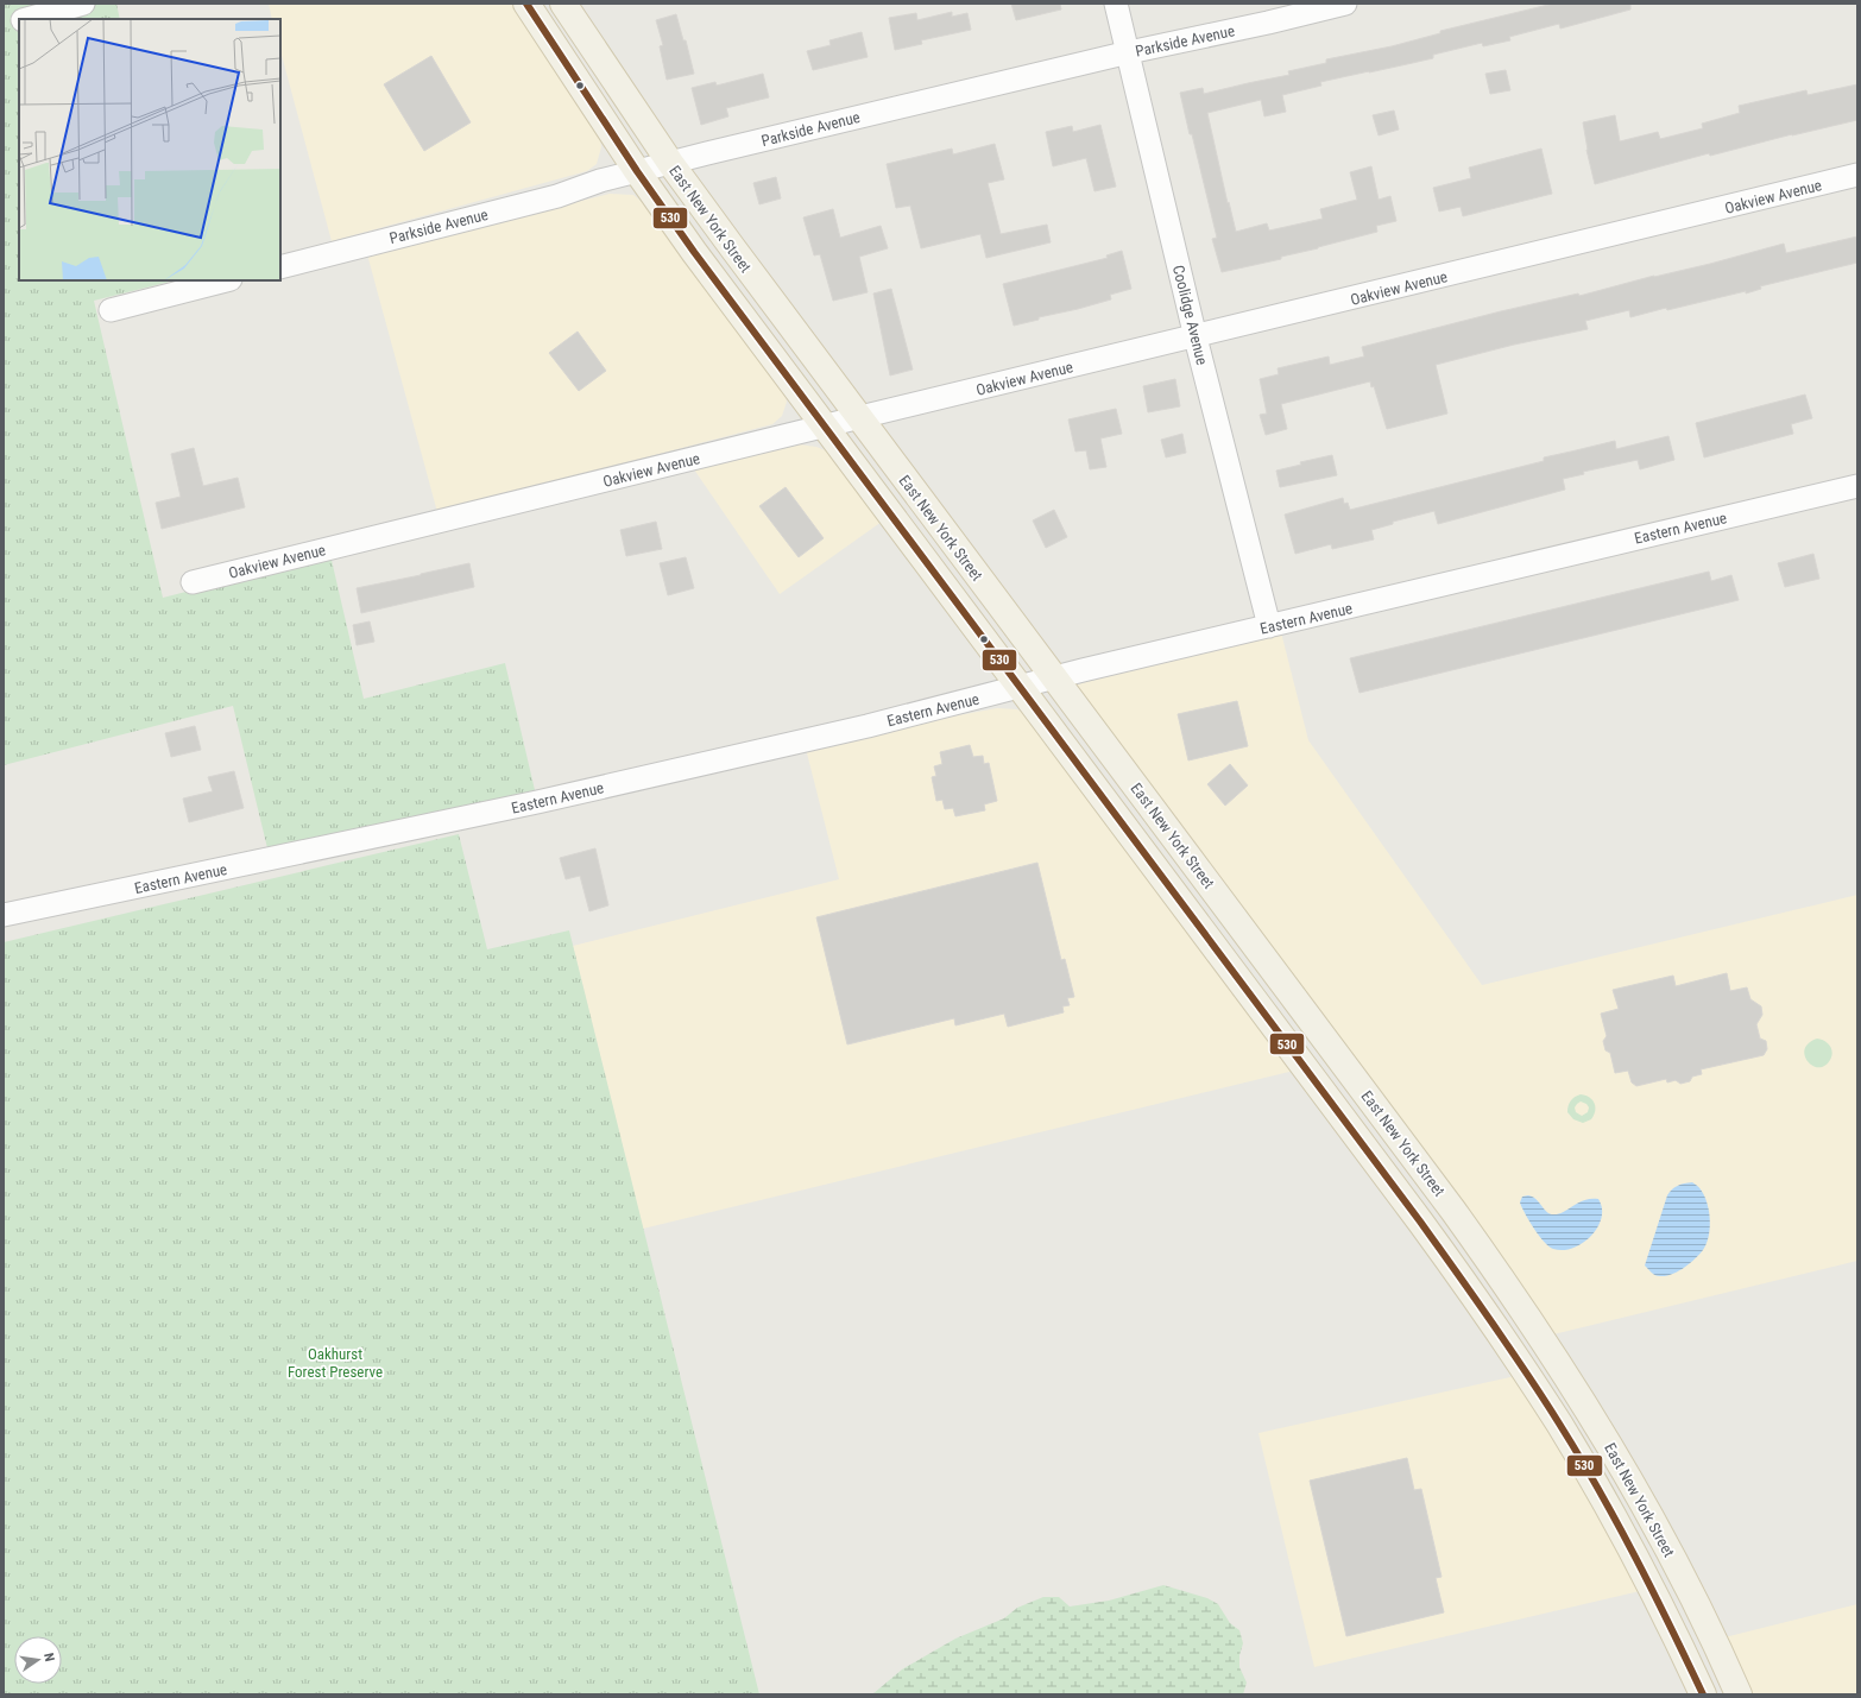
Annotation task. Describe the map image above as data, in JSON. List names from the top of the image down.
{
  "streets": {
    "main road": ["East New York Street"],
    "street": [
      "Parkside Avenue",
      "Oakview Avenue",
      "Coolidge Avenue",
      "Eastern Avenue"
    ]
  },
  "crossings": [
    ["Parkside Avenue", "East New York Street"],
    ["Parkside Avenue", "Coolidge Avenue"],
    ["Oakview Avenue", "East New York Street"],
    ["Oakview Avenue", "Coolidge Avenue"],
    ["East New York Street", "Eastern Avenue"],
    ["Coolidge Avenue", "Eastern Avenue"]
  ],
  "parks": ["Oakhurst Forest Preserve"],
  "lines": ["transit line 530"],
  "north": "right"
}
